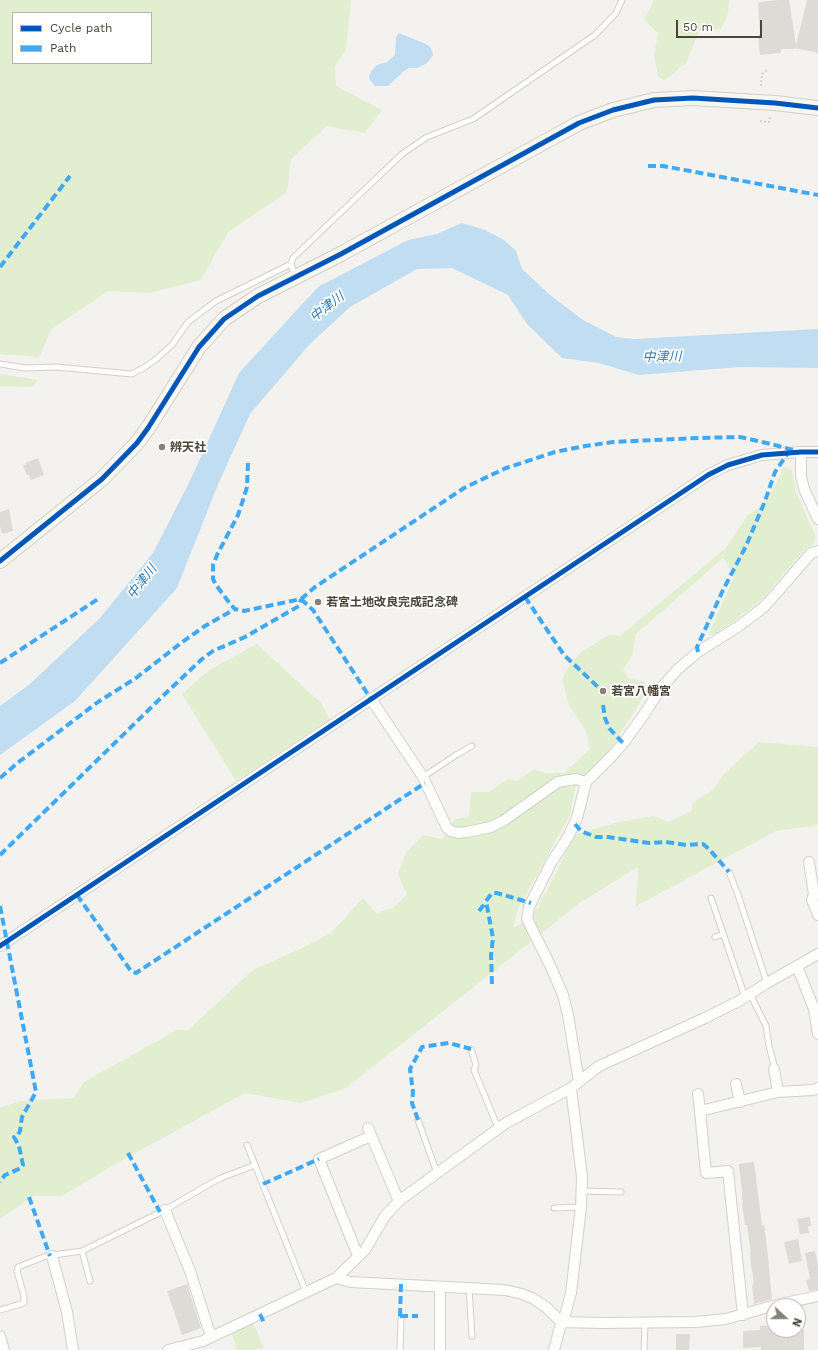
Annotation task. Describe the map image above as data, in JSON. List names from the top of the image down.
{
  "water": ["中津川"],
  "places": ["辨天社", "若宮土地改良完成記念碑", "若宮八幡宮"],
  "legend": ["Cycle path", "Path"],
  "scale_bar": "50 m",
  "north": "right"
}
